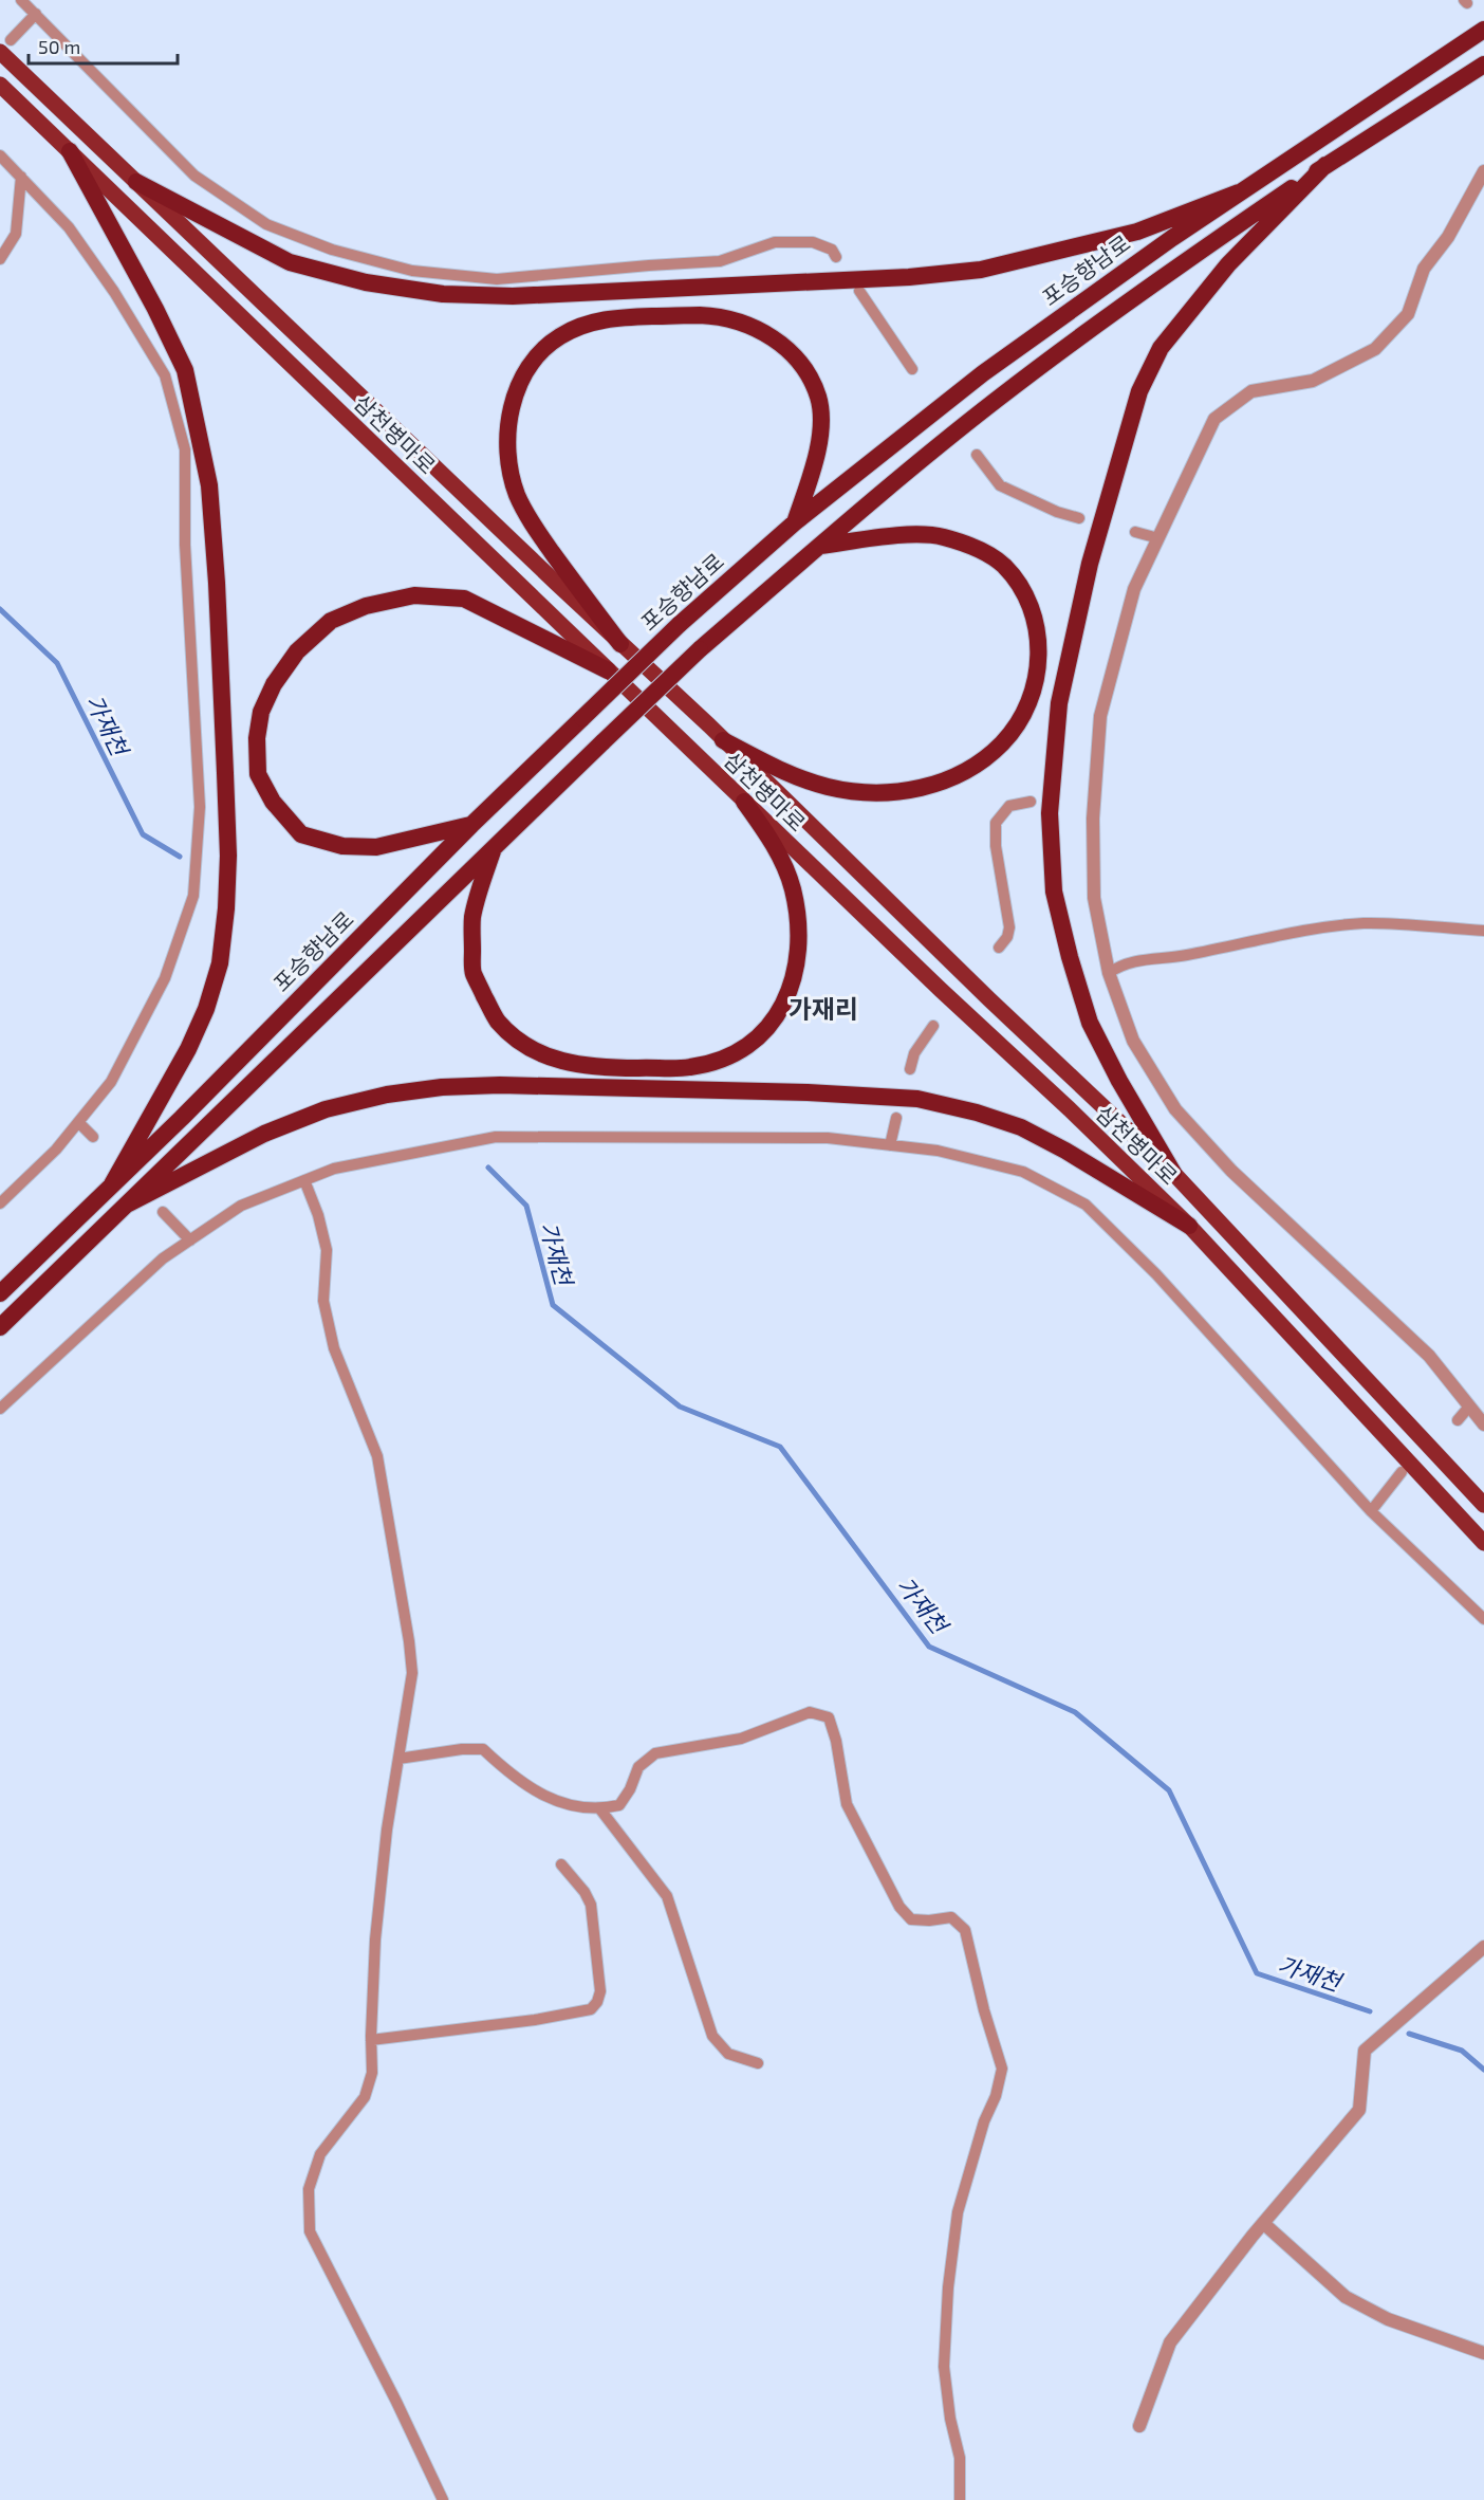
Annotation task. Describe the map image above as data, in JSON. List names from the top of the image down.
{
  "streets": {
    "highway": ["포승향남로"],
    "main road": ["삼천병마로"]
  },
  "districts": ["가재리"],
  "water": ["가재천"],
  "scale_bar": "50 m"
}
